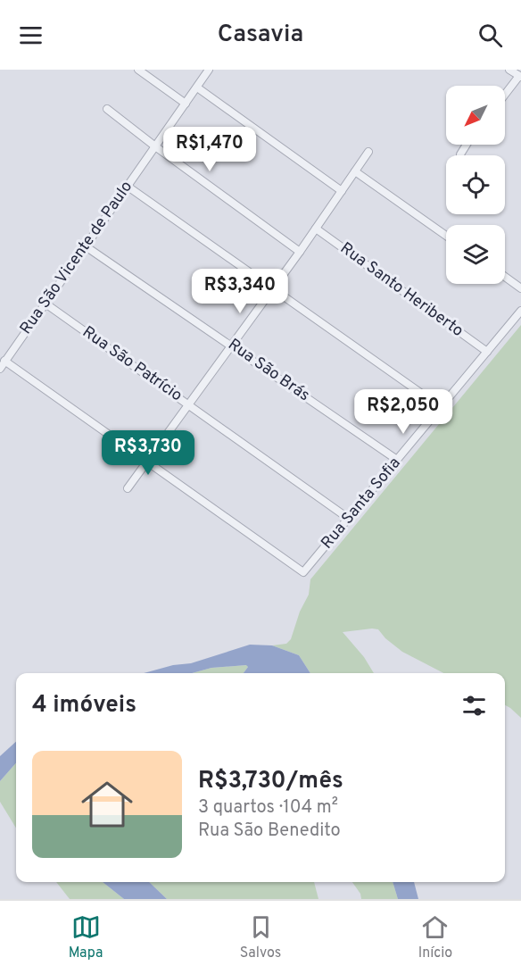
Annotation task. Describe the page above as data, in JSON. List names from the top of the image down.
{
  "streets": {
    "street": [
      "Rua São Vicente de Paulo",
      "Rua Santo Heriberto",
      "Rua São Patrício",
      "Rua São Brás",
      "Rua Santa Sofia"
    ]
  },
  "crossings": [
    ["Rua São Vicente de Paulo", "Rua São Patrício"],
    ["Rua São Vicente de Paulo", "Rua São Brás"],
    ["Rua Santo Heriberto", "Rua Santa Sofia"],
    ["Rua São Patrício", "Rua Santa Sofia"],
    ["Rua São Brás", "Rua Santa Sofia"]
  ],
  "north": "bottom left",
  "page": {
    "header": "Casavia",
    "price": [
      "R$1,470",
      "R$3,340",
      "R$2,050",
      "R$3,730"
    ],
    "heading": "4 imóveis",
    "list": [
      {
        "name": "R$3,730/mês",
        "note": "3 quartos · 104 m² · Rua São Benedito"
      }
    ],
    "tabs": ["Mapa", "Salvos", "Início"]
  }
}
